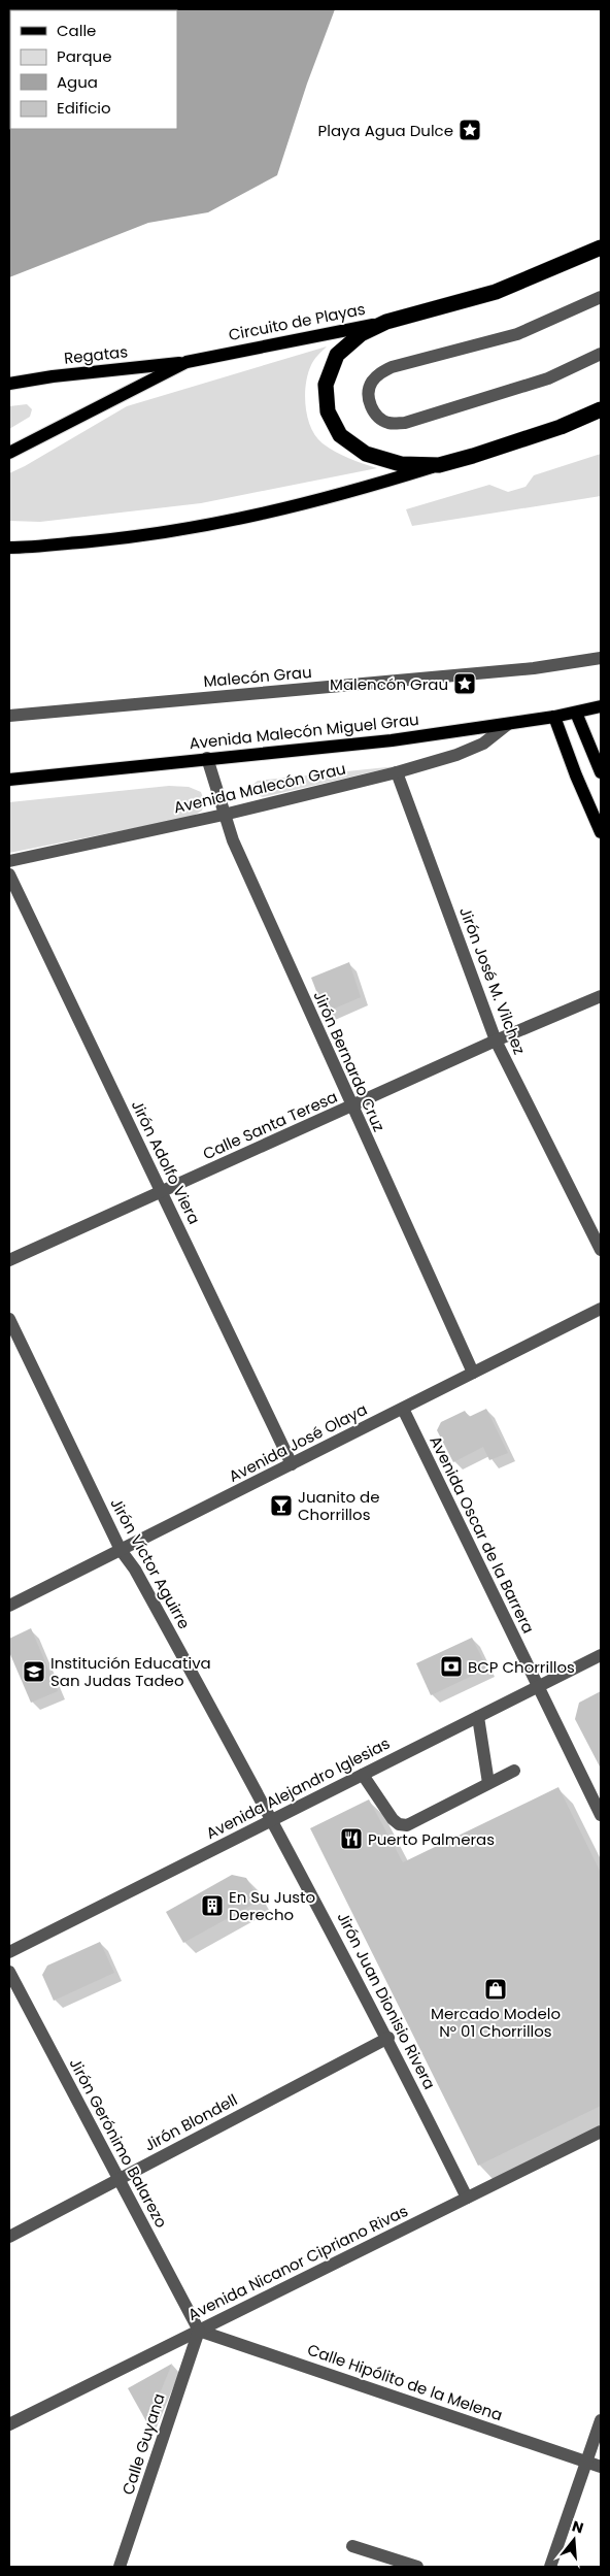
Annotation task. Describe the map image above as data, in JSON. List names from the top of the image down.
{
  "streets": {
    "highway": ["Circuito de Playas"],
    "main road": ["Regatas", "Avenida Malecón Miguel Grau"],
    "street": [
      "Malecón Grau",
      "Avenida Malecón Grau",
      "Jirón José M. Vilchez",
      "Jirón Bernardo Cruz",
      "Calle Santa Teresa",
      "Jirón Adolfo Viera",
      "Avenida José Olaya",
      "Avenida Oscar de la Barrera",
      "Jirón Víctor Aguirre",
      "Avenida Alejandro Iglesias",
      "Jirón Juan Dionisio Rivera",
      "Jirón Blondell",
      "Jirón Gerónimo Balarezo",
      "Avenida Nicanor Cipriano Rivas",
      "Calle Hipólito de la Melena",
      "Calle Guyana"
    ]
  },
  "crossings": [
    ["Circuito de Playas", "Regatas"],
    ["Avenida Malecón Miguel Grau", "Avenida Malecón Grau"],
    ["Avenida Malecón Miguel Grau", "Jirón Bernardo Cruz"],
    ["Avenida Malecón Grau", "Jirón José M. Vilchez"],
    ["Avenida Malecón Grau", "Jirón Bernardo Cruz"],
    ["Jirón José M. Vilchez", "Calle Santa Teresa"],
    ["Jirón Bernardo Cruz", "Calle Santa Teresa"],
    ["Jirón Bernardo Cruz", "Avenida José Olaya"],
    ["Calle Santa Teresa", "Jirón Adolfo Viera"],
    ["Jirón Adolfo Viera", "Avenida José Olaya"],
    ["Avenida José Olaya", "Avenida Oscar de la Barrera"],
    ["Avenida José Olaya", "Jirón Víctor Aguirre"],
    ["Avenida Oscar de la Barrera", "Avenida Alejandro Iglesias"],
    ["Jirón Víctor Aguirre", "Avenida Alejandro Iglesias"],
    ["Jirón Víctor Aguirre", "Jirón Juan Dionisio Rivera"],
    ["Avenida Alejandro Iglesias", "Jirón Juan Dionisio Rivera"],
    ["Jirón Juan Dionisio Rivera", "Jirón Blondell"],
    ["Jirón Juan Dionisio Rivera", "Avenida Nicanor Cipriano Rivas"],
    ["Jirón Blondell", "Jirón Gerónimo Balarezo"],
    ["Jirón Gerónimo Balarezo", "Avenida Nicanor Cipriano Rivas"],
    ["Jirón Gerónimo Balarezo", "Calle Hipólito de la Melena"],
    ["Jirón Gerónimo Balarezo", "Calle Guyana"],
    ["Avenida Nicanor Cipriano Rivas", "Calle Hipólito de la Melena"],
    ["Avenida Nicanor Cipriano Rivas", "Calle Guyana"],
    ["Calle Hipólito de la Melena", "Calle Guyana"]
  ],
  "places": {
    "place": ["Playa Agua Dulce", "Malencón Grau"],
    "bar": ["Juanito de Chorrillos"],
    "bank": ["BCP Chorrillos"],
    "school or university": ["Institución Educativa San Judas Tadeo"],
    "restaurant": ["Puerto Palmeras"],
    "building": ["En Su Justo Derecho"],
    "shop": ["Mercado Modelo N° 01 Chorrillos"]
  },
  "legend": [
    "Calle",
    "Parque",
    "Agua",
    "Edificio"
  ],
  "north": "top"
}
